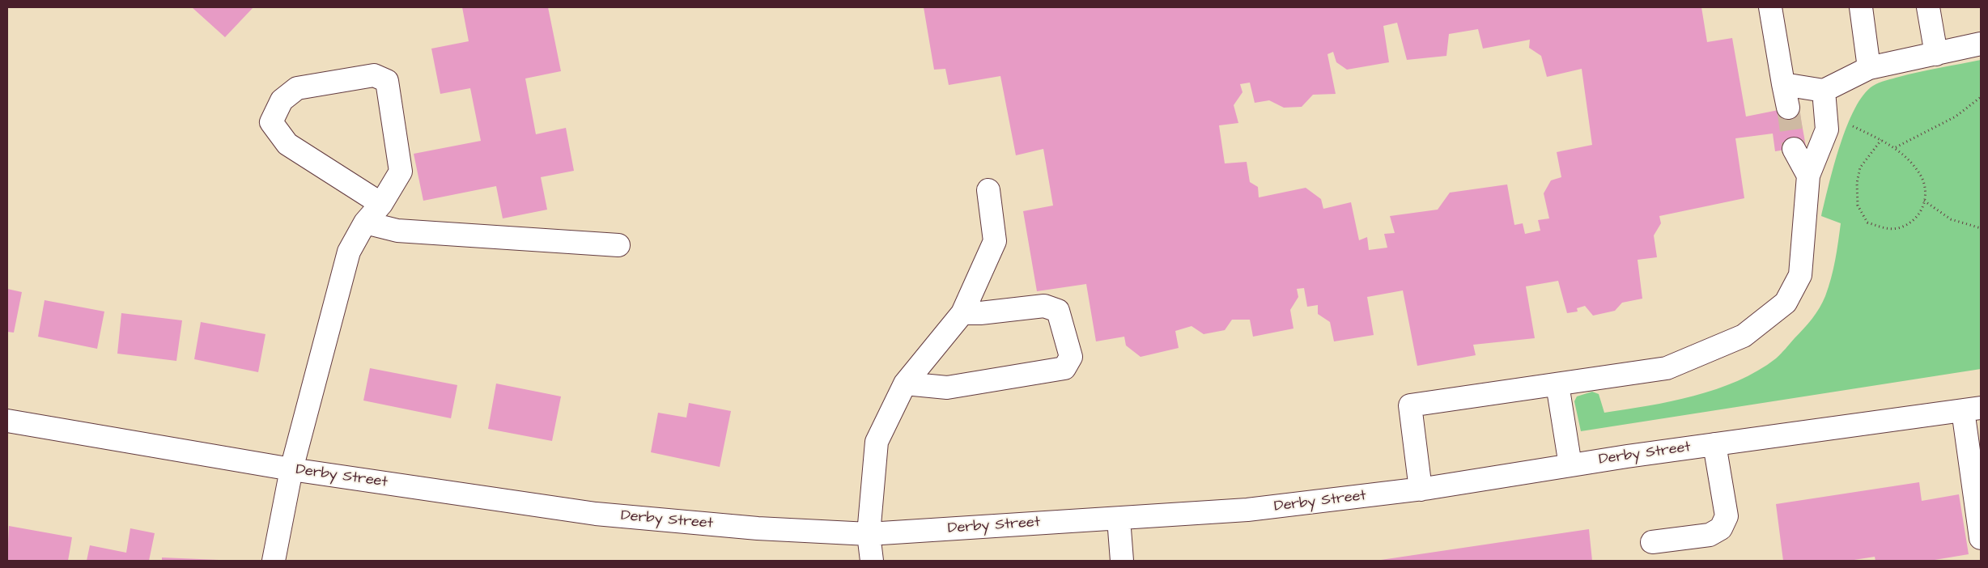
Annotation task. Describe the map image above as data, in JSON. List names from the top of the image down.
{
  "streets": {
    "street": ["Derby Street"]
  }
}
